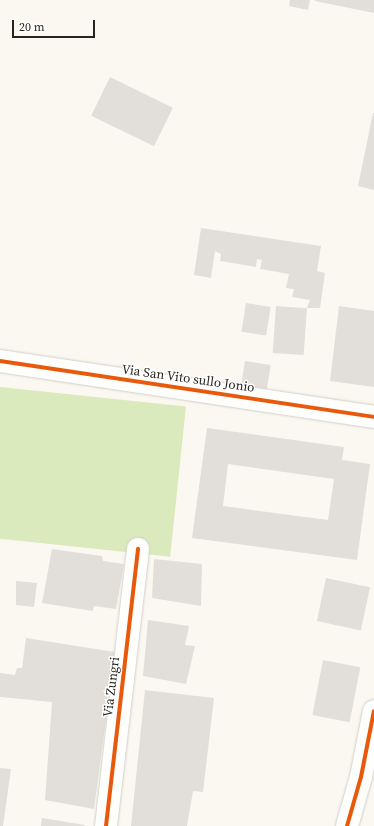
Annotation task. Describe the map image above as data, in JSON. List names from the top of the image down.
{
  "streets": {
    "street": ["Via San Vito sullo Jonio", "Via Zungri"]
  },
  "scale_bar": "20 m"
}
